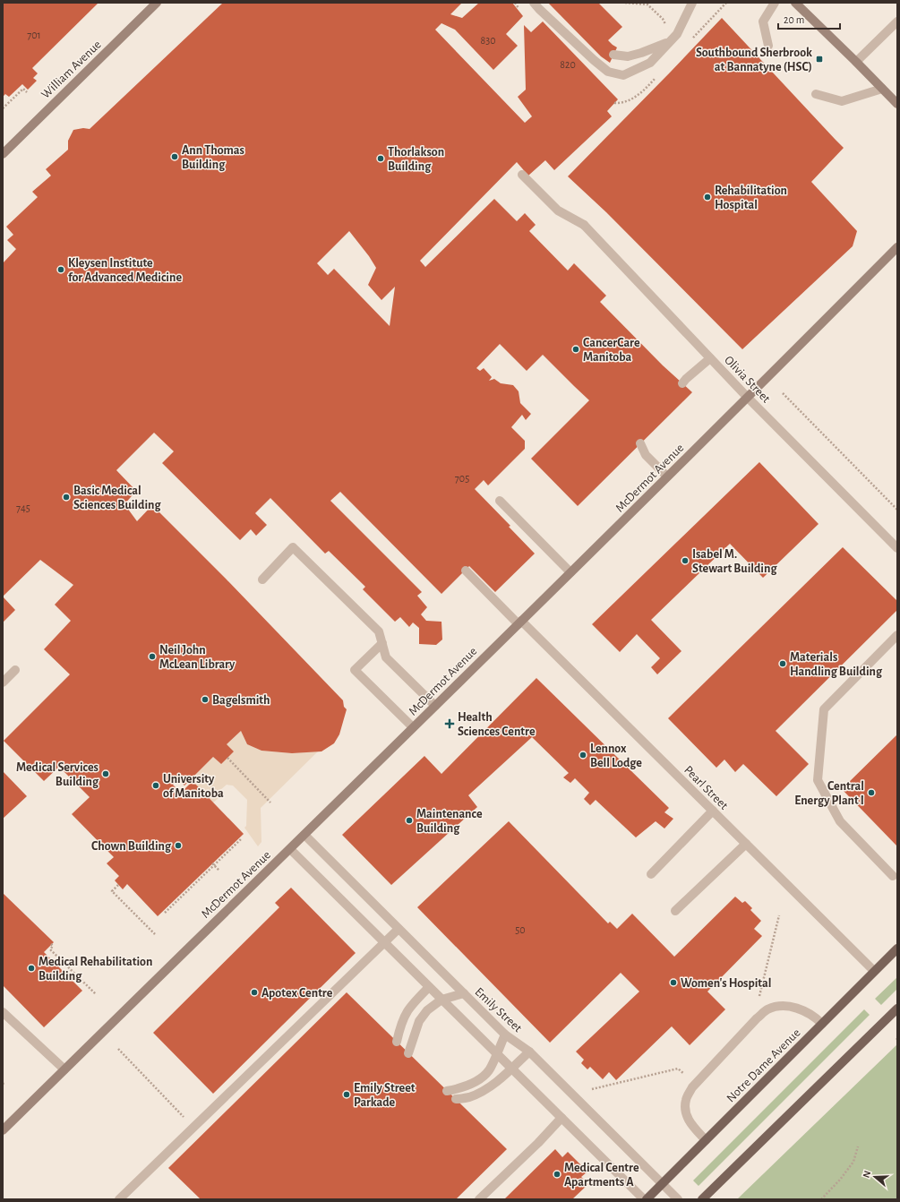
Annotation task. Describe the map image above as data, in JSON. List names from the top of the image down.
{
  "streets": {
    "main road": ["Notre Dame Avenue"],
    "street": [
      "William Avenue",
      "Olivia Street",
      "McDermot Avenue",
      "Pearl Street",
      "Emily Street"
    ]
  },
  "crossings": [
    ["Olivia Street", "McDermot Avenue"],
    ["McDermot Avenue", "Pearl Street"],
    ["McDermot Avenue", "Emily Street"],
    ["Pearl Street", "Notre Dame Avenue"],
    ["Emily Street", "Notre Dame Avenue"]
  ],
  "places": {
    "transit": ["Southbound Sherbrook at Bannatyne (HSC)"],
    "other": [
      "Ann Thomas Building",
      "Thorlakson Building",
      "Rehabilitation Hospital",
      "Kleysen Institute for Advanced Medicine",
      "CancerCare Manitoba",
      "Basic Medical Sciences Building",
      "Isabel M. Stewart Building",
      "Neil John McLean Library",
      "Materials Handling Building",
      "Bagelsmith",
      "Lennox Bell Lodge",
      "Medical Services Building",
      "University of Manitoba",
      "Central Energy Plant I",
      "Maintenance Building",
      "Chown Building",
      "Medical Rehabilitation Building",
      "Women's Hospital",
      "Apotex Centre",
      "Emily Street Parkade",
      "Medical Centre Apartments A"
    ],
    "health": ["Health Sciences Centre"]
  },
  "house_numbers": [
    "701",
    "830",
    "820",
    "705",
    "745",
    "50"
  ],
  "scale_bar": "20 m",
  "north": "left"
}
